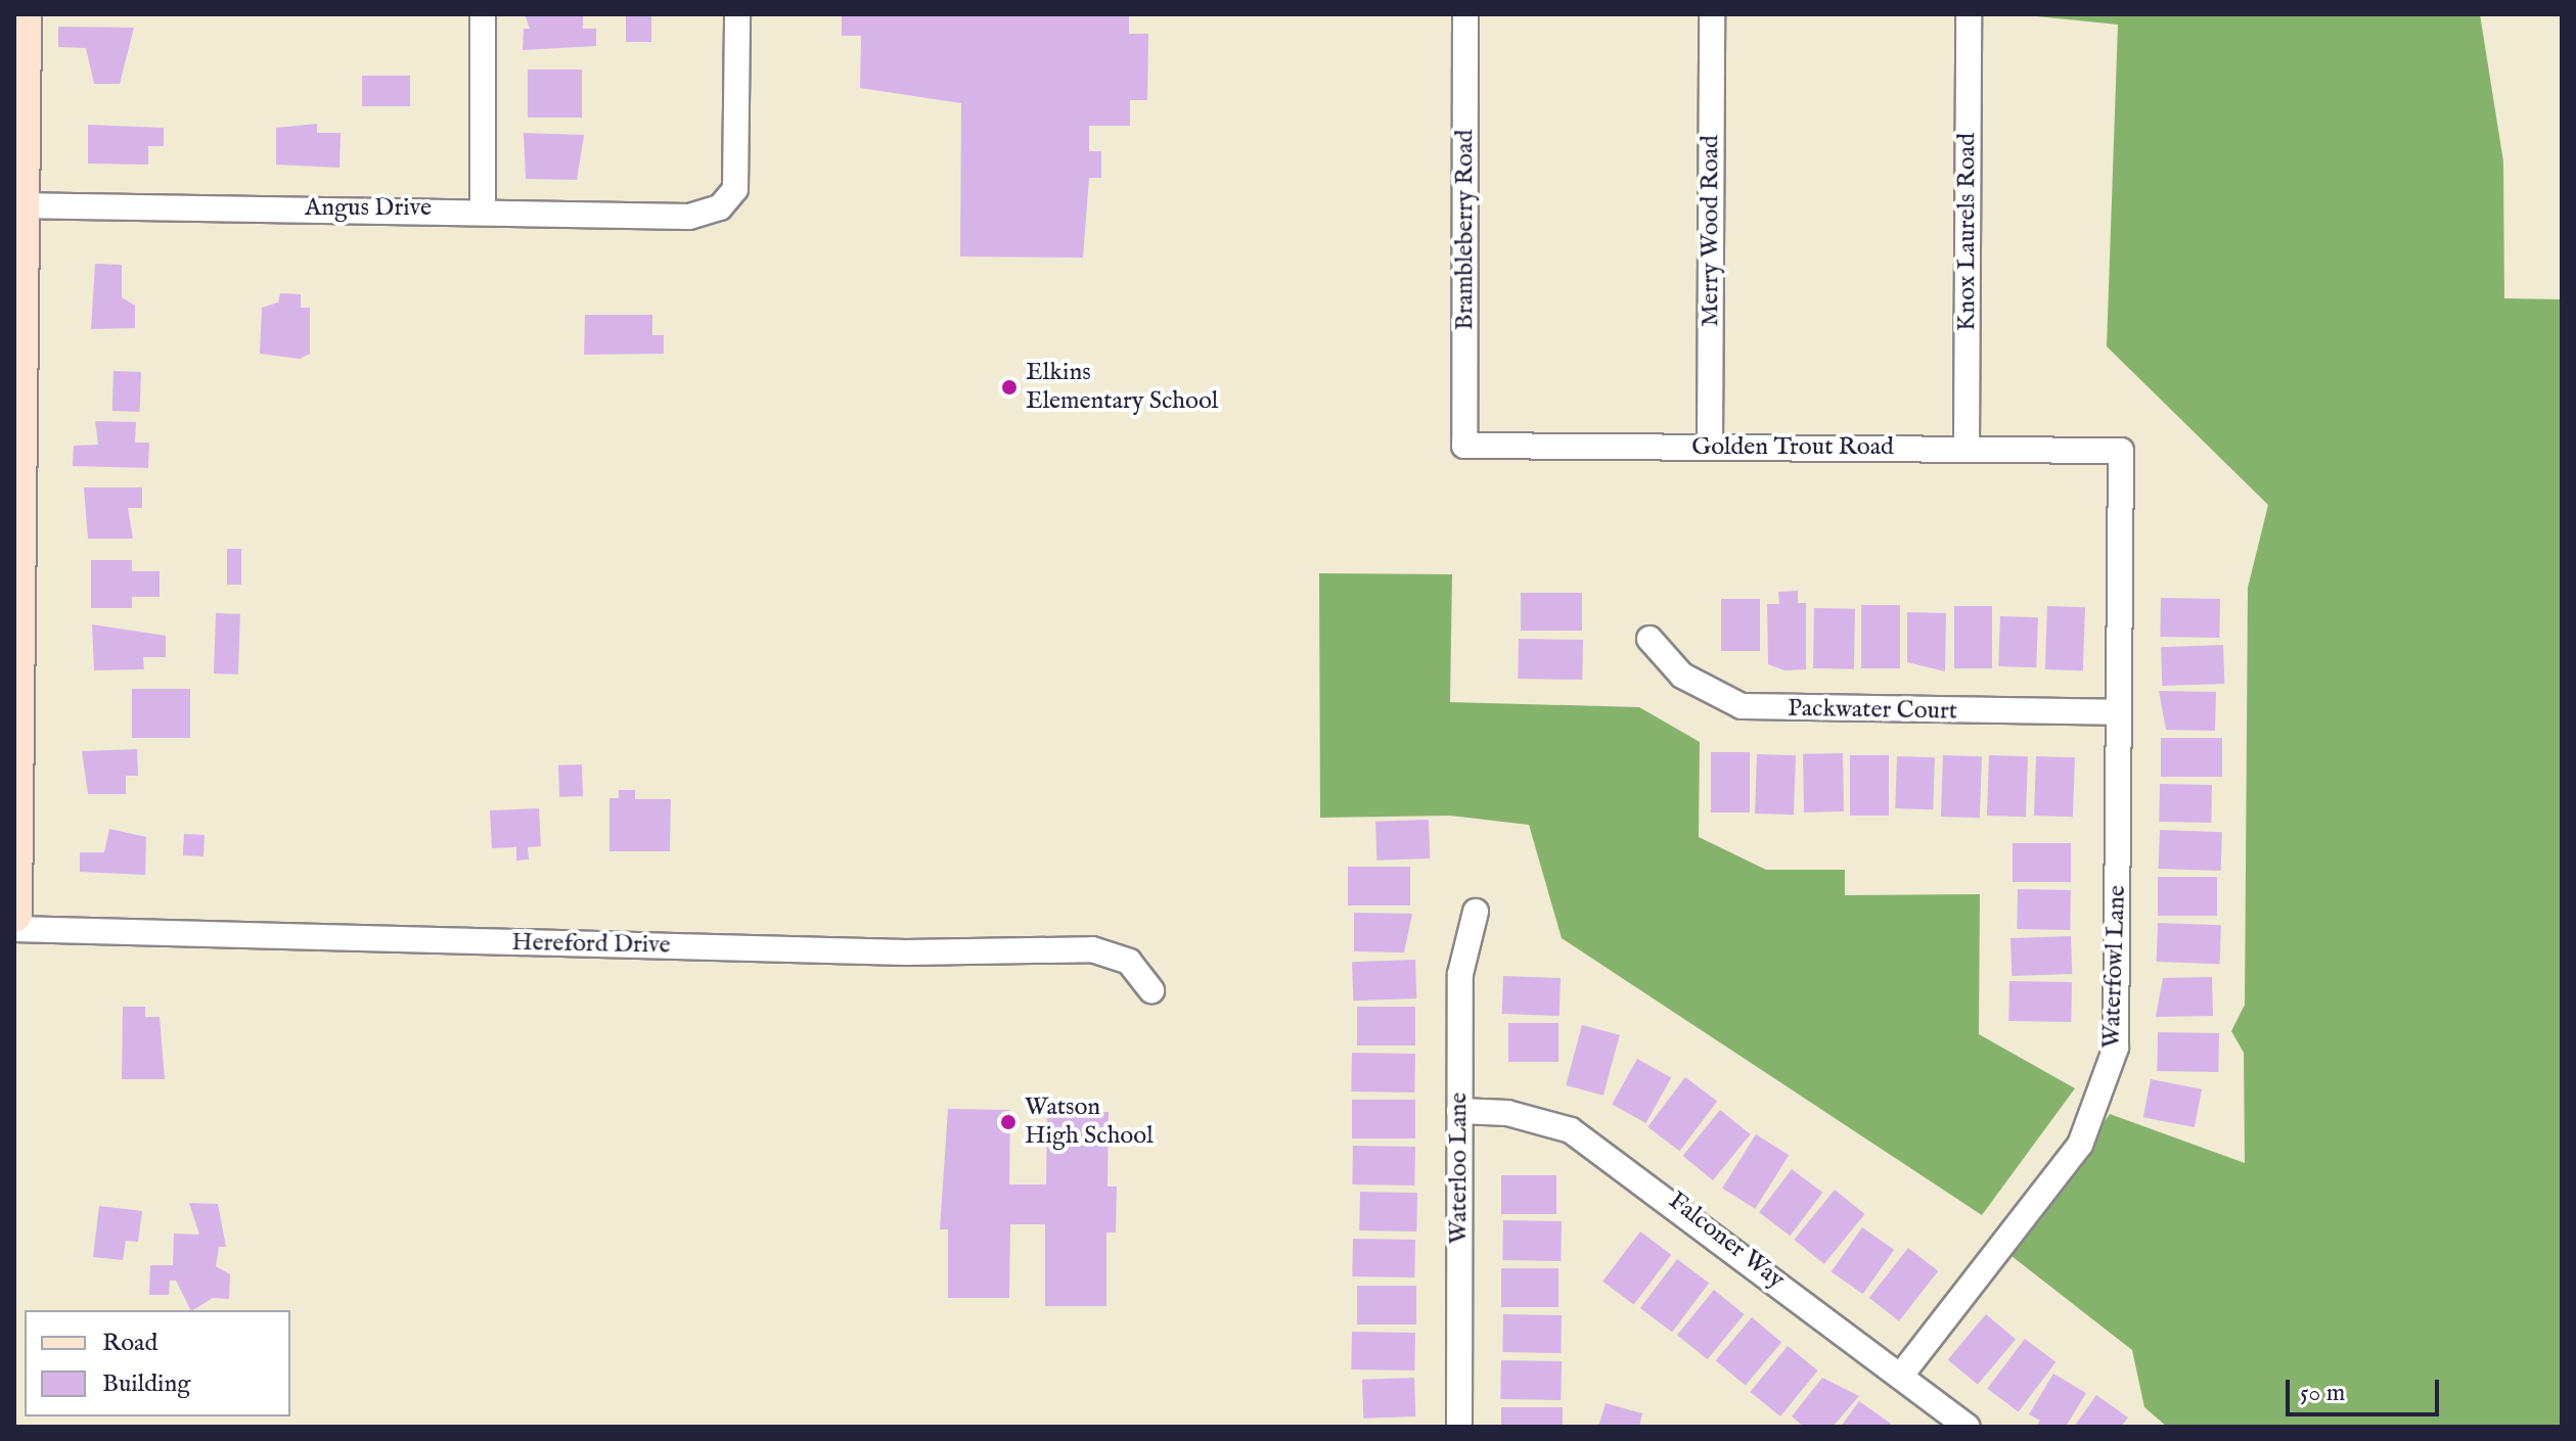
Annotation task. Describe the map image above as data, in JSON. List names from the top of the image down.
{
  "streets": {
    "street": [
      "Angus Drive",
      "Brambleberry Road",
      "Merry Wood Road",
      "Knox Laurels Road",
      "Golden Trout Road",
      "Packwater Court",
      "Hereford Drive",
      "Waterfowl Lane",
      "Waterloo Lane",
      "Falconer Way"
    ]
  },
  "crossings": [
    ["Brambleberry Road", "Golden Trout Road"],
    ["Merry Wood Road", "Golden Trout Road"],
    ["Knox Laurels Road", "Golden Trout Road"],
    ["Golden Trout Road", "Waterfowl Lane"],
    ["Packwater Court", "Waterfowl Lane"],
    ["Waterfowl Lane", "Falconer Way"],
    ["Waterloo Lane", "Falconer Way"]
  ],
  "places": ["Elkins Elementary School", "Watson High School"],
  "legend": ["Road", "Building"],
  "scale_bar": "50 m"
}
